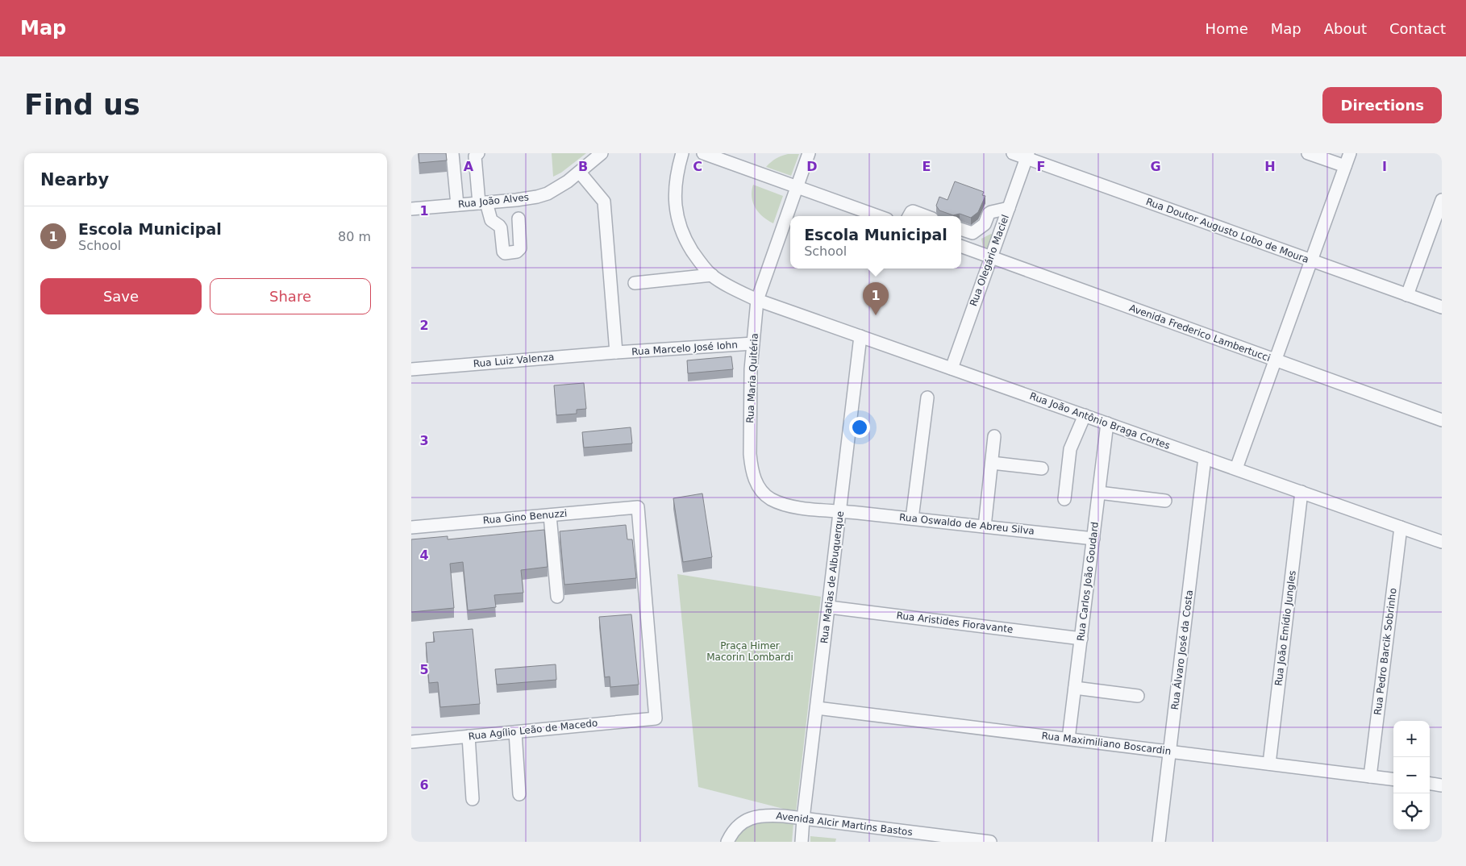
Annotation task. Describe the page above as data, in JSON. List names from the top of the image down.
{
  "streets": {
    "street": [
      "Rua João Alves",
      "Rua Doutor Augusto Lobo de Moura",
      "Rua Olegário Maciel",
      "Avenida Frederico Lambertucci",
      "Rua Marcelo José Iohn",
      "Rua Luiz Valenza",
      "Rua Maria Quitéria",
      "Rua João Antônio Braga Cortes",
      "Rua Gino Benuzzi",
      "Rua Oswaldo de Abreu Silva",
      "Rua Matias de Albuquerque",
      "Rua Carlos João Goudard",
      "Rua Aristides Fioravante",
      "Rua João Emídio Jungles",
      "Rua Álvaro José da Costa",
      "Rua Pedro Barcik Sobrinho",
      "Rua Agílio Leão de Macedo",
      "Rua Maximiliano Boscardin",
      "Avenida Alcir Martins Bastos"
    ]
  },
  "crossings": [
    ["Rua Doutor Augusto Lobo de Moura", "Rua Olegário Maciel"],
    ["Rua Olegário Maciel", "Avenida Frederico Lambertucci"],
    ["Rua Olegário Maciel", "Rua João Antônio Braga Cortes"],
    ["Rua Marcelo José Iohn", "Rua Luiz Valenza"],
    ["Rua Marcelo José Iohn", "Rua Maria Quitéria"],
    ["Rua Maria Quitéria", "Rua João Antônio Braga Cortes"],
    ["Rua Maria Quitéria", "Rua Oswaldo de Abreu Silva"],
    ["Rua Maria Quitéria", "Rua Matias de Albuquerque"],
    ["Rua João Antônio Braga Cortes", "Rua Matias de Albuquerque"],
    ["Rua João Antônio Braga Cortes", "Rua Carlos João Goudard"],
    ["Rua João Antônio Braga Cortes", "Rua João Emídio Jungles"],
    ["Rua João Antônio Braga Cortes", "Rua Álvaro José da Costa"],
    ["Rua João Antônio Braga Cortes", "Rua Pedro Barcik Sobrinho"],
    ["Rua Gino Benuzzi", "Rua Agílio Leão de Macedo"],
    ["Rua Oswaldo de Abreu Silva", "Rua Matias de Albuquerque"],
    ["Rua Oswaldo de Abreu Silva", "Rua Carlos João Goudard"],
    ["Rua Matias de Albuquerque", "Rua Aristides Fioravante"],
    ["Rua Matias de Albuquerque", "Rua Maximiliano Boscardin"],
    ["Rua Matias de Albuquerque", "Avenida Alcir Martins Bastos"],
    ["Rua Carlos João Goudard", "Rua Aristides Fioravante"],
    ["Rua Carlos João Goudard", "Rua Maximiliano Boscardin"],
    ["Rua João Emídio Jungles", "Rua Maximiliano Boscardin"],
    ["Rua Álvaro José da Costa", "Rua Maximiliano Boscardin"],
    ["Rua Pedro Barcik Sobrinho", "Rua Maximiliano Boscardin"]
  ],
  "parks": ["Praça Himer Macorin Lombardi"],
  "page": {
    "header": "Map",
    "nav": [
      "Home",
      "Map",
      "About",
      "Contact"
    ],
    "buttons": [
      "Directions",
      ["Save", "Share"]
    ],
    "title": "Find us",
    "heading": "Nearby",
    "list": [
      {
        "mark": "1",
        "name": "Escola Municipal",
        "note": "School",
        "value": "80 m"
      }
    ],
    "popup": ["Escola Municipal", "School"],
    "pins": "1",
    "map_buttons": ["+", "−"]
  },
  "grid": {
    "columns": [
      "A",
      "B",
      "C",
      "D",
      "E",
      "F",
      "G",
      "H",
      "I"
    ],
    "rows": [
      "1",
      "2",
      "3",
      "4",
      "5",
      "6"
    ]
  }
}
